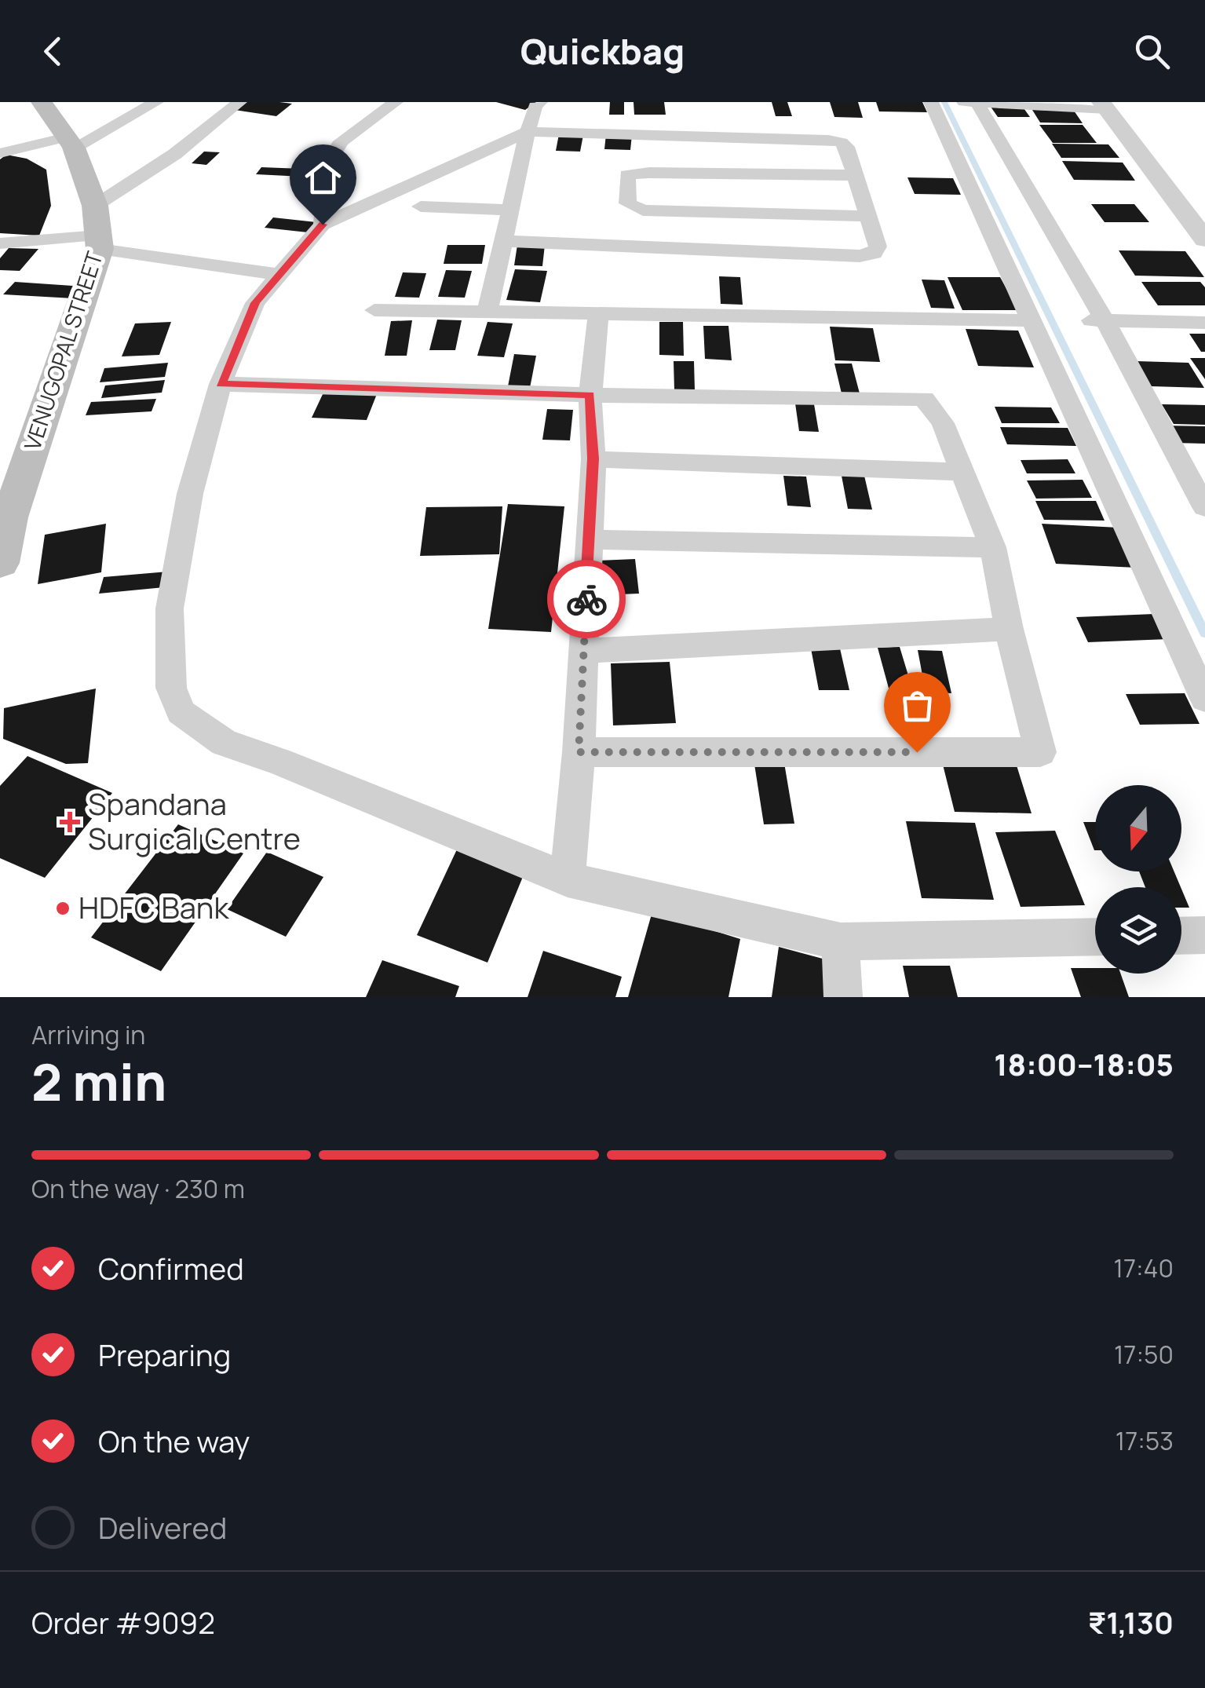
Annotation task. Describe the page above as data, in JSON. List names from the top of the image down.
{
  "streets": {
    "main road": ["VENUGOPAL STREET"]
  },
  "places": {
    "health": ["Spandana Surgical Centre"],
    "other": ["HDFC Bank"]
  },
  "north": "bottom",
  "page": {
    "header": "Quickbag",
    "heading": ["2 min", "Arriving in", "18:00–18:05"],
    "panel": ["Order #9092", "₹1,130"],
    "bar": "On the way · 230 m",
    "list": [
      ["Confirmed", "17:40"],
      ["Preparing", "17:50"],
      ["On the way", "17:53"],
      "Delivered"
    ]
  }
}
